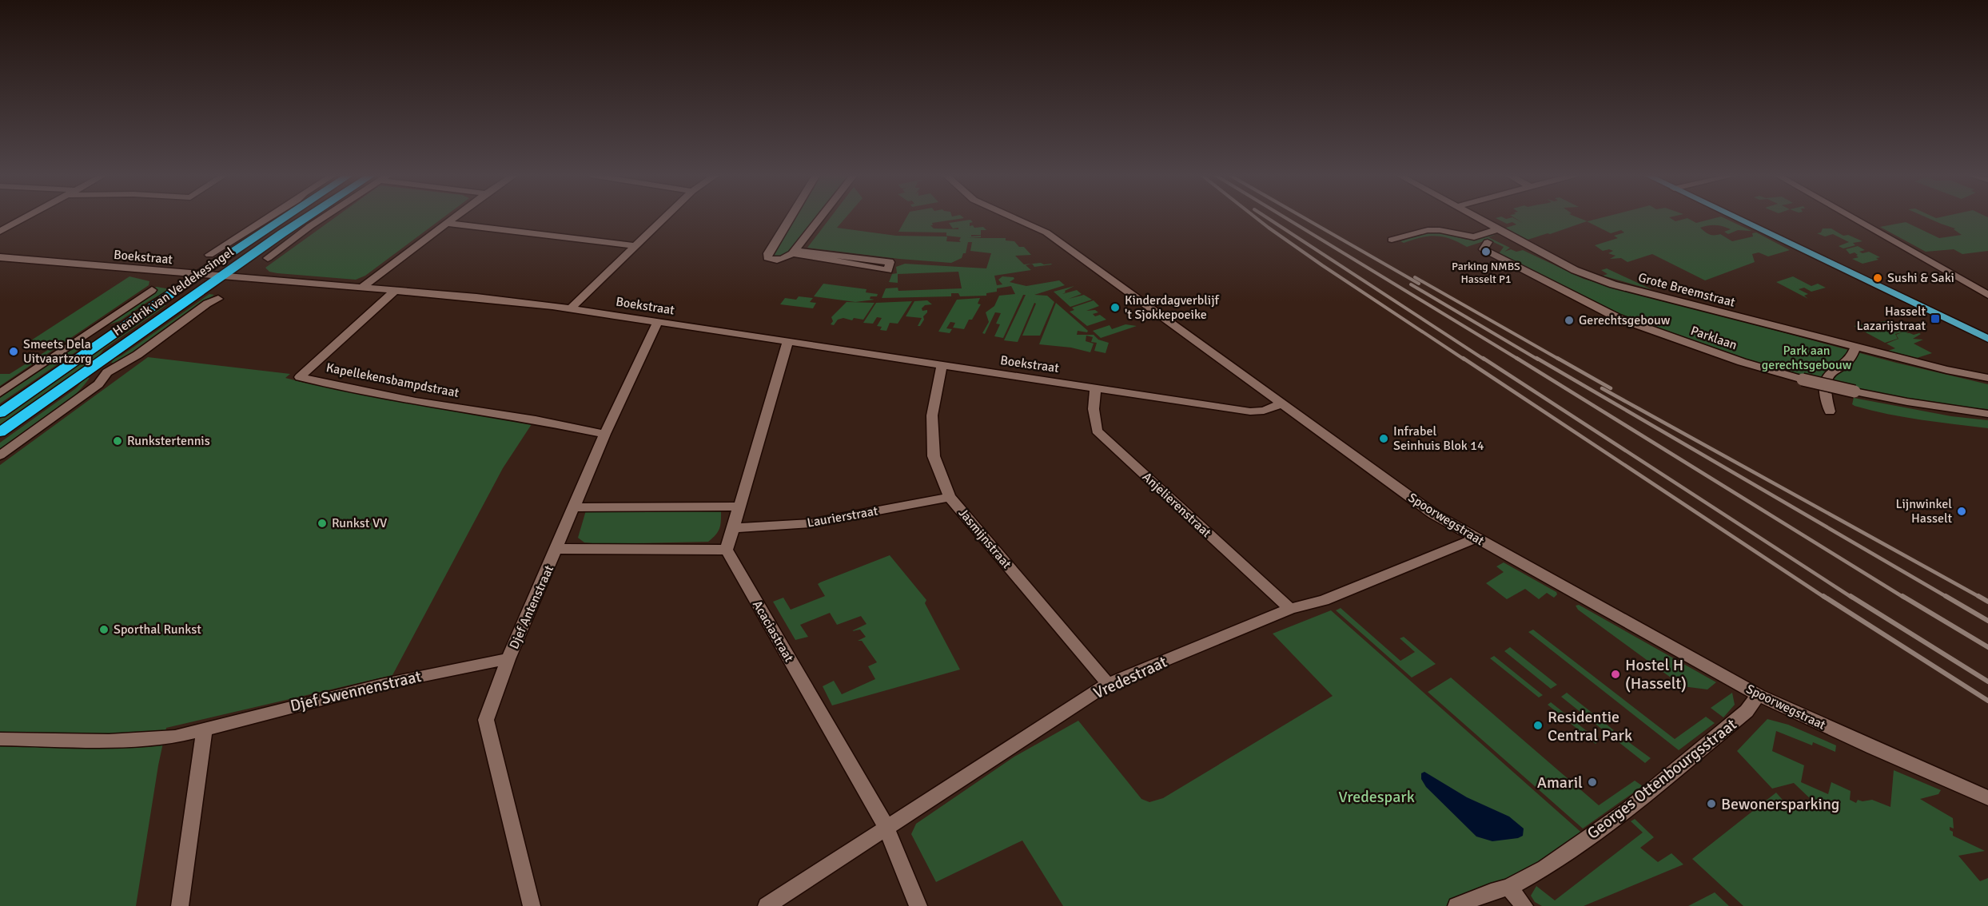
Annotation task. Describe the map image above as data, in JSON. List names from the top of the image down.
{
  "streets": {
    "highway": ["Hendrik van Veldekesingel"],
    "street": [
      "Boekstraat",
      "Grote Breemstraat",
      "Parklaan",
      "Kapellekensbampdstraat",
      "Anjelierenstraat",
      "Laurierstraat",
      "Spoorwegstraat",
      "Jasmijnstraat",
      "Djef Antenstraat",
      "Acaciastraat",
      "Vredestraat",
      "Djef Swennenstraat",
      "Georges Ottenbourgsstraat"
    ]
  },
  "crossings": [
    ["Boekstraat", "Hendrik van Veldekesingel"],
    ["Boekstraat", "Kapellekensbampdstraat"],
    ["Boekstraat", "Anjelierenstraat"],
    ["Boekstraat", "Spoorwegstraat"],
    ["Boekstraat", "Jasmijnstraat"],
    ["Boekstraat", "Djef Antenstraat"],
    ["Kapellekensbampdstraat", "Djef Antenstraat"],
    ["Anjelierenstraat", "Vredestraat"],
    ["Laurierstraat", "Jasmijnstraat"],
    ["Spoorwegstraat", "Vredestraat"],
    ["Spoorwegstraat", "Georges Ottenbourgsstraat"],
    ["Jasmijnstraat", "Vredestraat"],
    ["Djef Antenstraat", "Djef Swennenstraat"],
    ["Acaciastraat", "Vredestraat"]
  ],
  "parks": ["Park aan gerechtsgebouw", "Vredespark"],
  "places": {
    "other": [
      "Parking NMBS Hasselt P1",
      "Sushi & Saki",
      "Kinderdagverblijf 't Sjokkepoeike",
      "Gerechtsgebouw",
      "Smeets Dela Uitvaartzorg",
      "Infrabel Seinhuis Blok 14",
      "Runkstertennis",
      "Lijnwinkel Hasselt",
      "Runkst VV",
      "Sporthal Runkst",
      "Hostel H (Hasselt)",
      "Residentie Central Park",
      "Amaril",
      "Bewonersparking"
    ],
    "transit": ["Hasselt Lazarijstraat"]
  }
}
